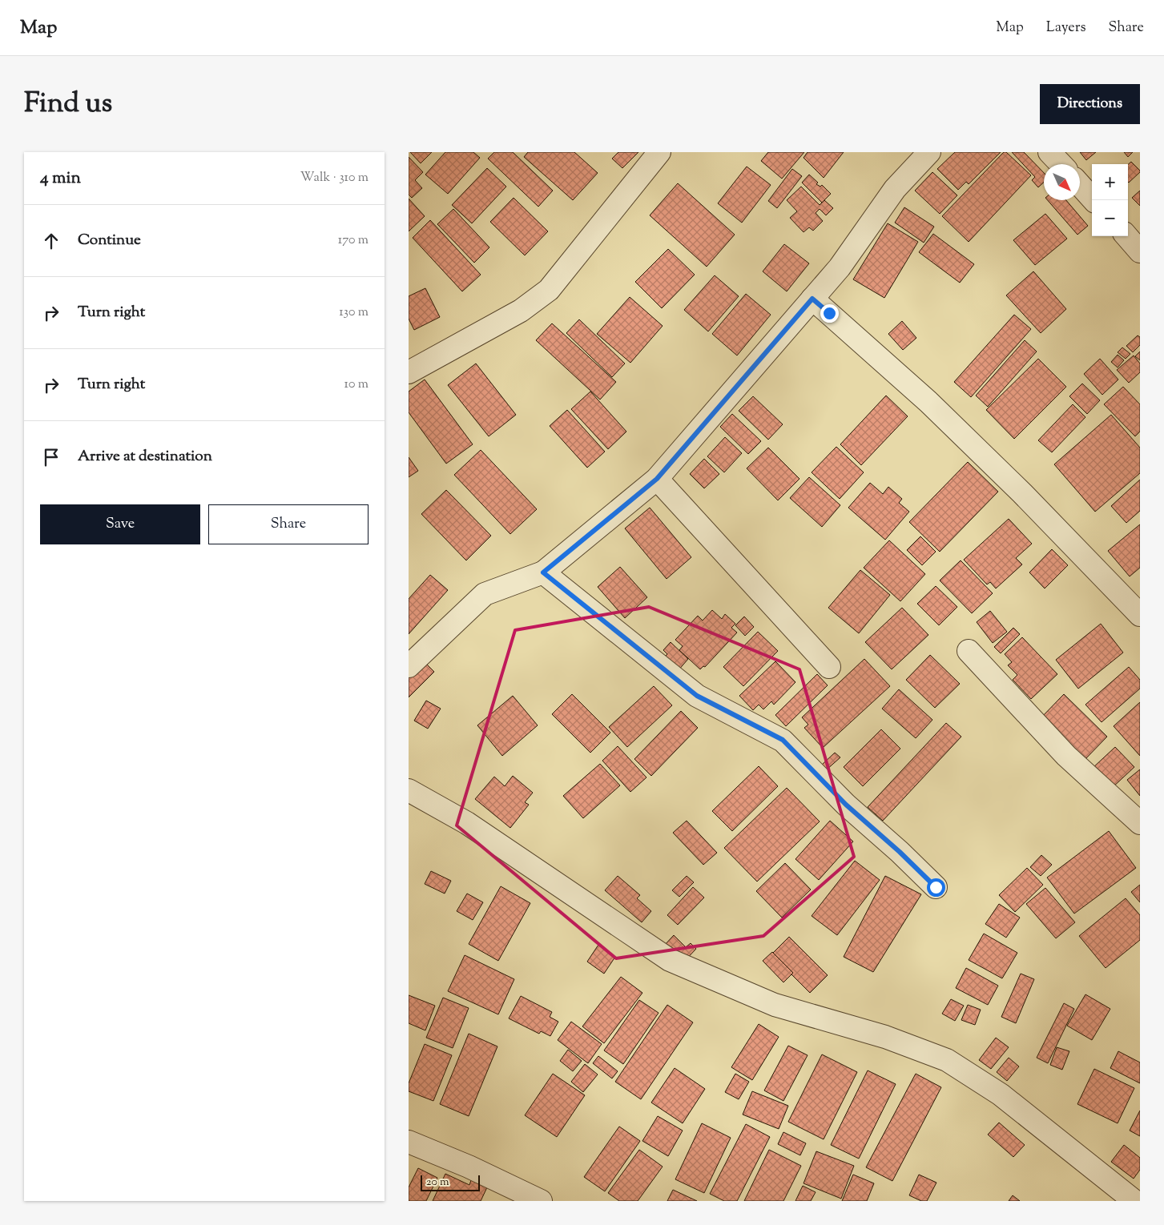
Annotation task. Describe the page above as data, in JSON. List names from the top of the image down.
{
  "scale_bar": "20 m",
  "north": "bottom right",
  "page": {
    "header": "Map",
    "nav": ["Map", "Layers", "Share"],
    "title": "Find us",
    "buttons": [
      "Directions",
      ["Save", "Share"]
    ],
    "heading": ["4 min", "Walk · 310 m"],
    "map_buttons": ["+", "−"],
    "list": [
      ["Continue", "170 m"],
      ["Turn right", "130 m"],
      ["Turn right", "10 m"],
      "Arrive at destination"
    ],
    "scale": "20 m"
  }
}
